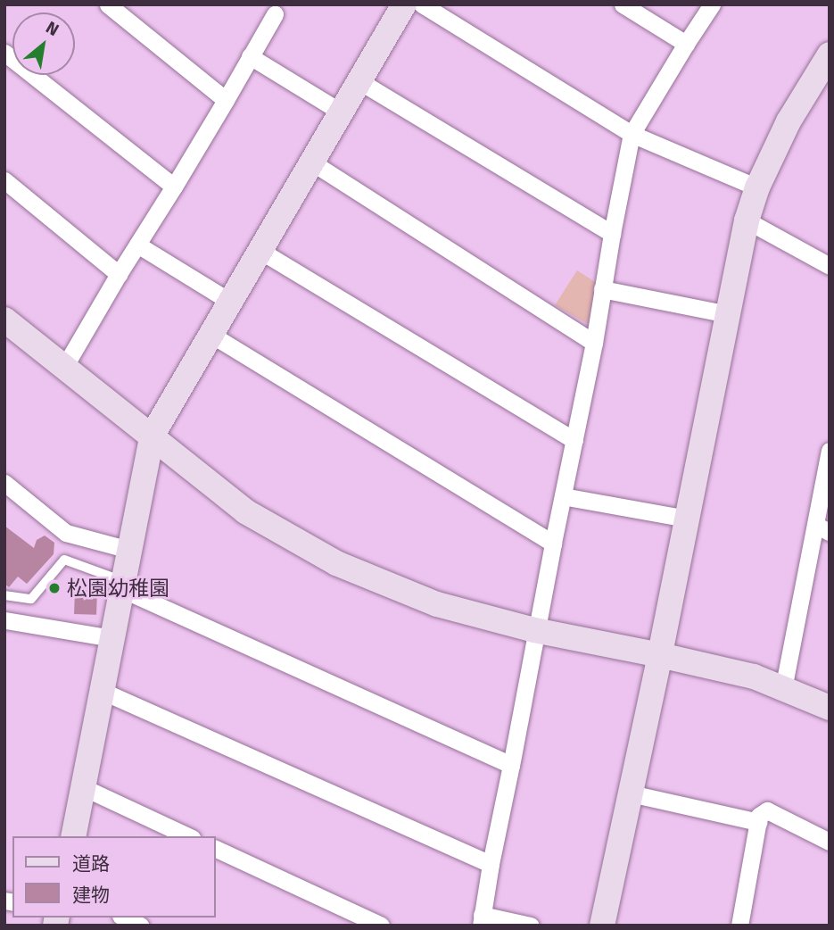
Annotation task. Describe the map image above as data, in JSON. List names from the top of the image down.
{
  "places": ["松園幼稚園"],
  "legend": ["道路", "建物"],
  "north": "top right"
}
